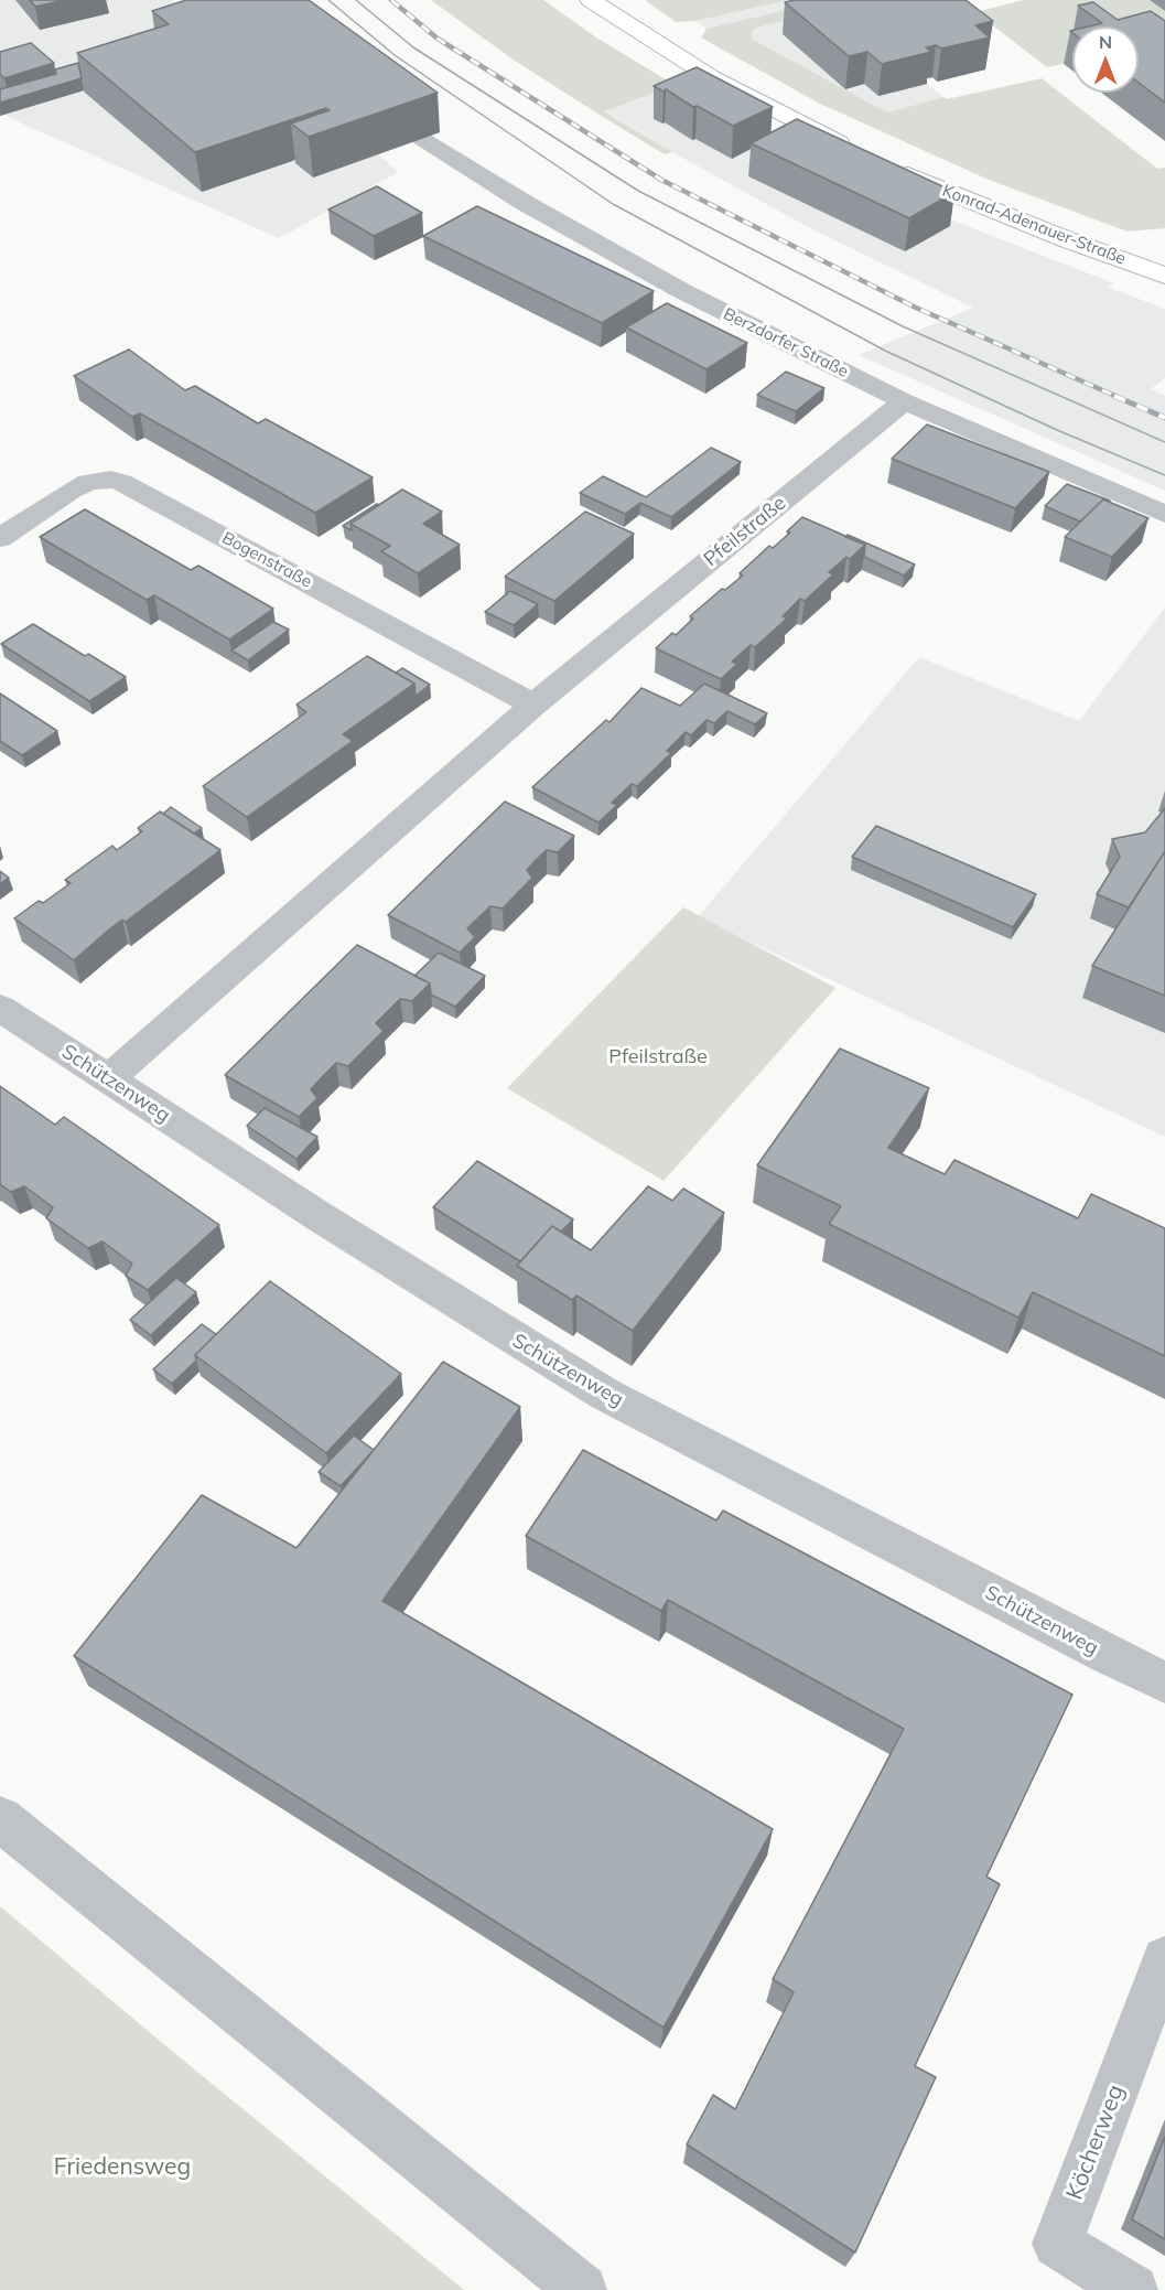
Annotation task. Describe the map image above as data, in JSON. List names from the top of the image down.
{
  "streets": {
    "main road": ["Konrad-Adenauer-Straße"],
    "street": [
      "Berzdorfer Straße",
      "Pfeilstraße",
      "Bogenstraße",
      "Schützenweg",
      "Köcherweg"
    ]
  },
  "crossings": [
    ["Berzdorfer Straße", "Pfeilstraße"],
    ["Pfeilstraße", "Bogenstraße"],
    ["Pfeilstraße", "Schützenweg"]
  ],
  "parks": ["Pfeilstraße", "Friedensweg"],
  "north": "top"
}
